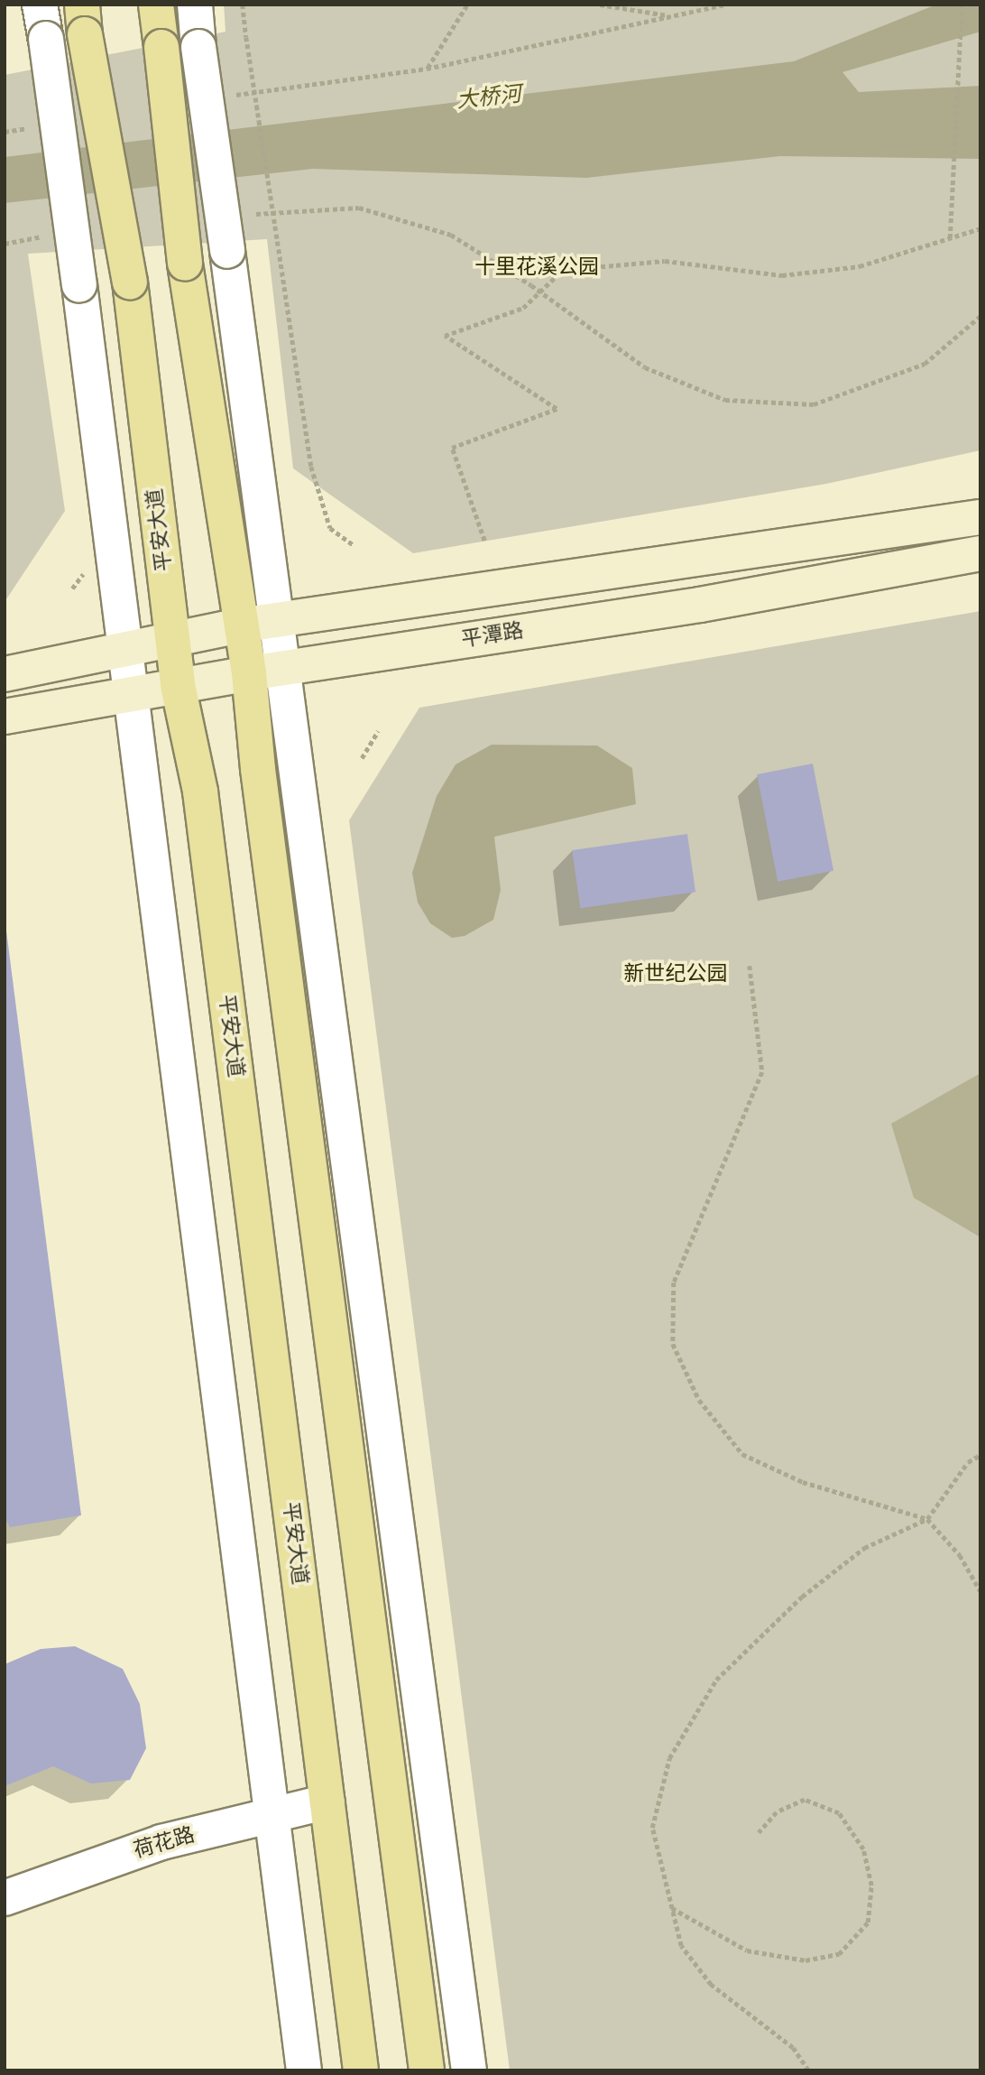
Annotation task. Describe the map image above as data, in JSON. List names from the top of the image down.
{
  "streets": {
    "main road": ["平安大道", "平潭路"],
    "street": ["荷花路"]
  },
  "crossings": [
    ["平安大道", "平潭路"],
    ["平安大道", "荷花路"]
  ],
  "water": ["大桥河"],
  "parks": ["十里花溪公园", "新世纪公园"]
}
